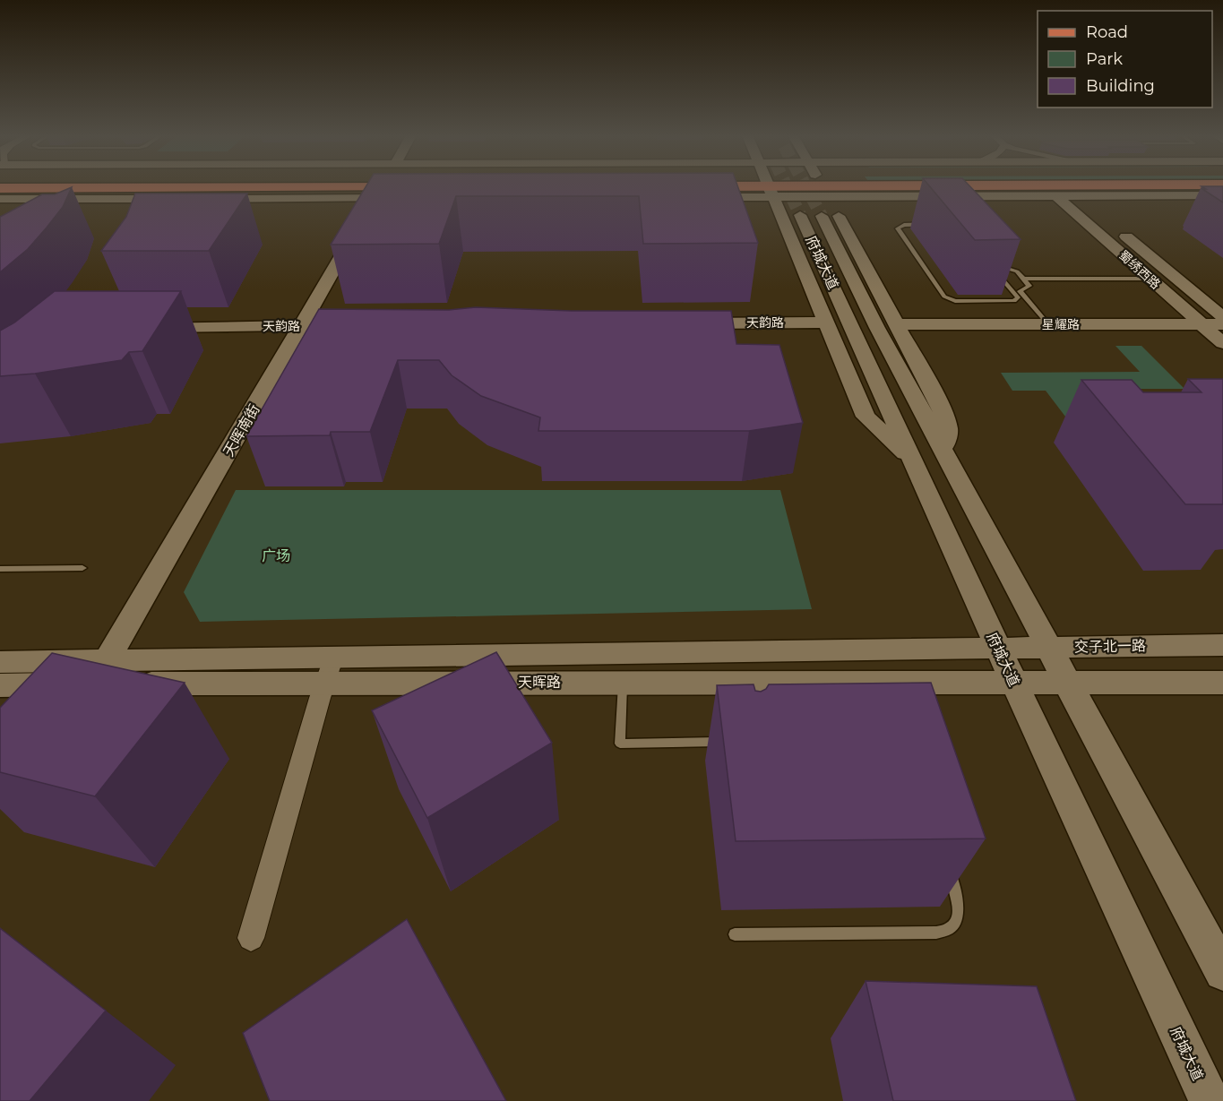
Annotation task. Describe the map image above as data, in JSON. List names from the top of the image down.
{
  "streets": {
    "street": [
      "府城大道",
      "蜀绣西路",
      "天韵路",
      "星耀路",
      "天晖南街",
      "交子北一路",
      "天晖路"
    ]
  },
  "crossings": [
    ["府城大道", "交子北一路"],
    ["府城大道", "天晖路"],
    ["蜀绣西路", "星耀路"],
    ["天韵路", "天晖南街"],
    ["天晖南街", "天晖路"],
    ["交子北一路", "天晖路"]
  ],
  "parks": ["广场"],
  "legend": ["Road", "Park", "Building"]
}
